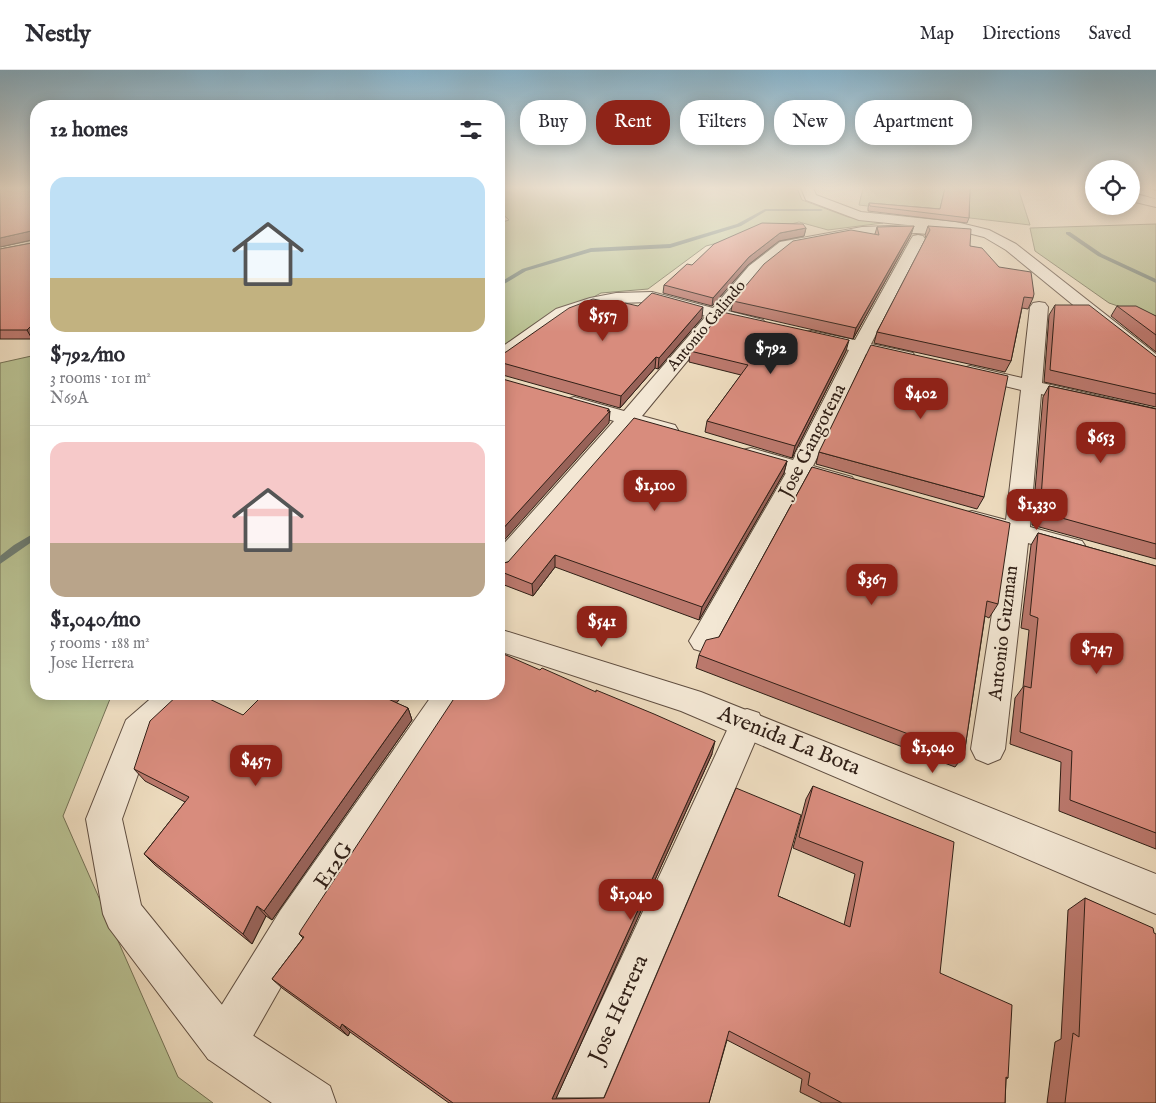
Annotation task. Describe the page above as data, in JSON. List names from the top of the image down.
{
  "streets": {
    "street": [
      "Antonio Galindo",
      "Jose Gangotena",
      "Antonio Guzman",
      "Avenida La Bota",
      "E12G",
      "Jose Herrera"
    ]
  },
  "crossings": [
    ["Avenida La Bota", "Jose Herrera"]
  ],
  "page": {
    "header": "Nestly",
    "nav": ["Map", "Directions", "Saved"],
    "chip": [
      "Buy",
      "Rent",
      "Filters",
      "New",
      "Apartment"
    ],
    "heading": "12 homes",
    "list": [
      {
        "name": "$792/mo",
        "note": "3 rooms · 101 m² · N69A"
      },
      {
        "name": "$1,040/mo",
        "note": "5 rooms · 188 m² · Jose Herrera"
      }
    ],
    "price": [
      "$557",
      "$792",
      "$402",
      "$653",
      "$1,100",
      "$1,330",
      "$367",
      "$541",
      "$747",
      "$1,040",
      "$457",
      "$1,040"
    ]
  }
}
